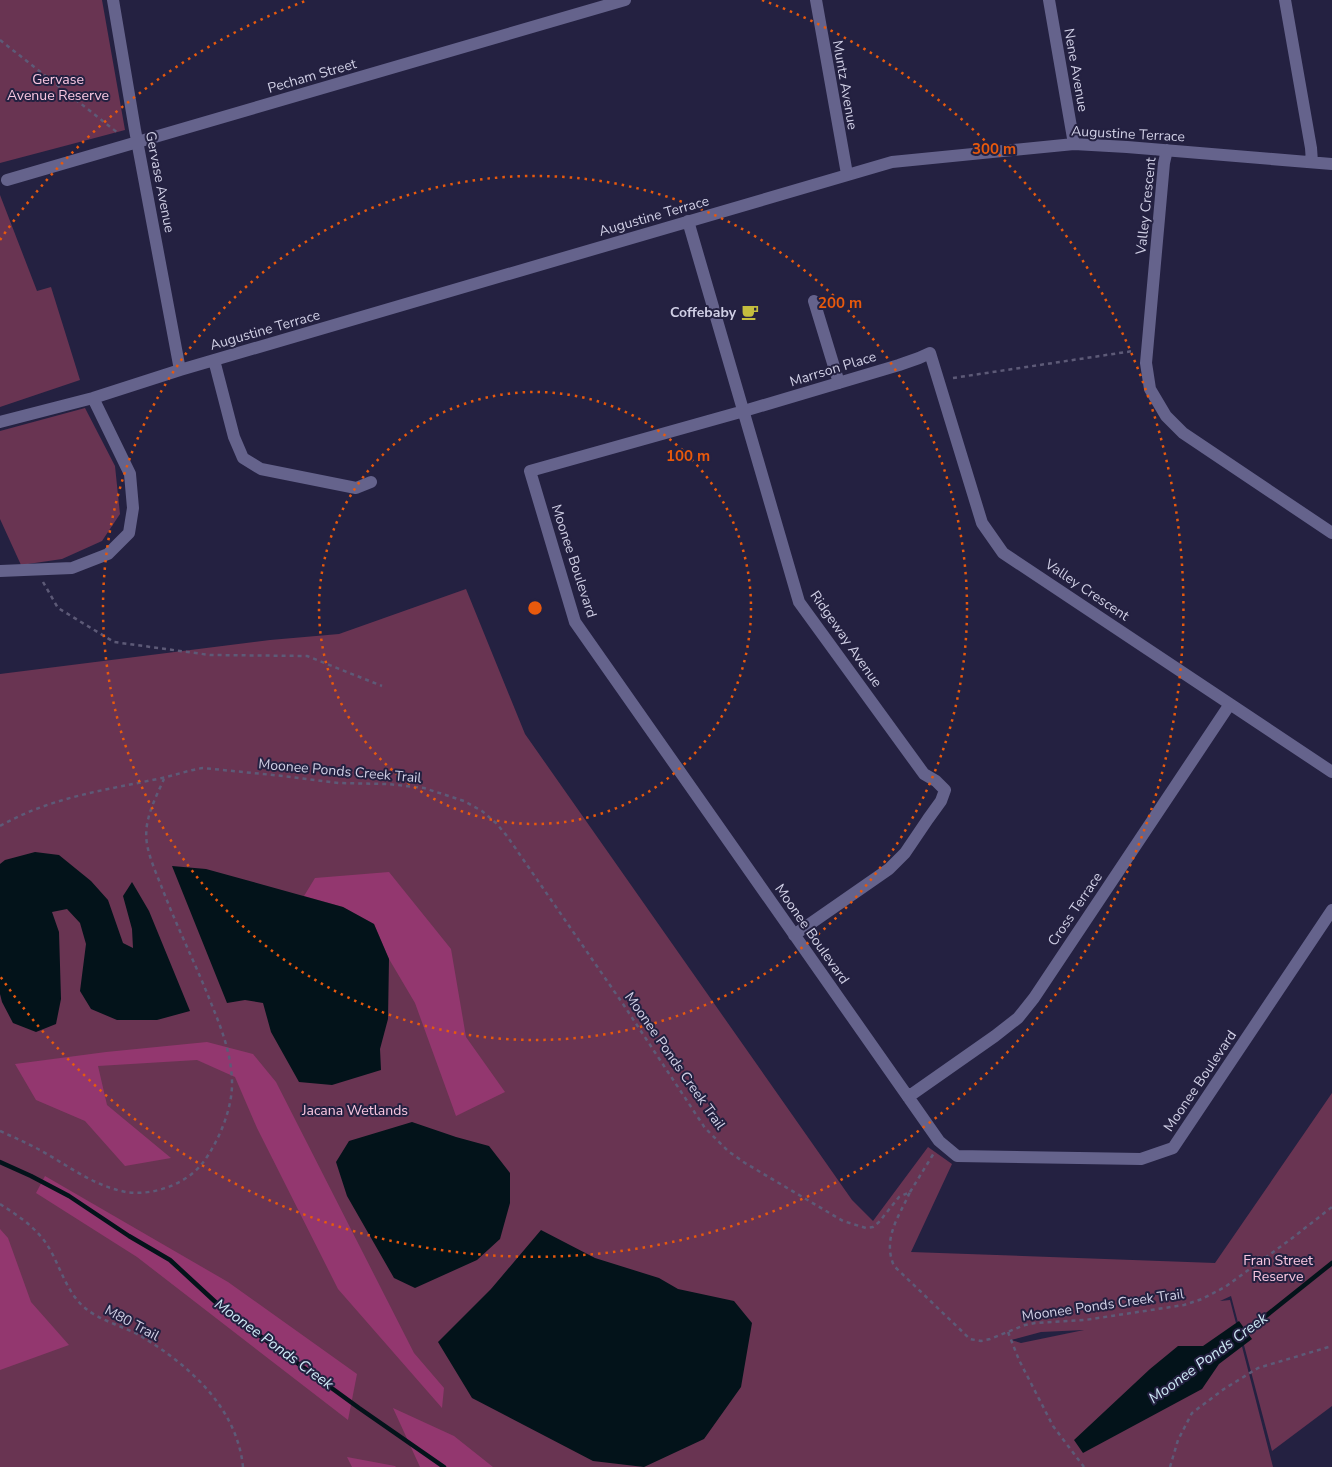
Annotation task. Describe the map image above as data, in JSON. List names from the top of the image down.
{
  "streets": {
    "street": [
      "Nene Avenue",
      "Pecham Street",
      "Muntz Avenue",
      "Augustine Terrace",
      "Gervase Avenue",
      "Valley Crescent",
      "Marrson Place",
      "Moonee Boulevard",
      "Ridgeway Avenue",
      "Cross Terrace"
    ],
    "path": ["Moonee Ponds Creek Trail", "M80 Trail"]
  },
  "crossings": [
    ["Nene Avenue", "Augustine Terrace"],
    ["Pecham Street", "Gervase Avenue"],
    ["Muntz Avenue", "Augustine Terrace"],
    ["Augustine Terrace", "Gervase Avenue"],
    ["Augustine Terrace", "Valley Crescent"],
    ["Augustine Terrace", "Ridgeway Avenue"],
    ["Valley Crescent", "Marrson Place"],
    ["Valley Crescent", "Cross Terrace"],
    ["Marrson Place", "Moonee Boulevard"],
    ["Marrson Place", "Ridgeway Avenue"],
    ["Moonee Boulevard", "Ridgeway Avenue"],
    ["Moonee Boulevard", "Cross Terrace"]
  ],
  "water": ["Moonee Ponds Creek"],
  "parks": ["Gervase Avenue Reserve", "Jacana Wetlands", "Fran Street Reserve"],
  "places": {
    "cafe": ["Coffebaby"]
  },
  "rings": ["300 m", "200 m", "100 m"]
}
